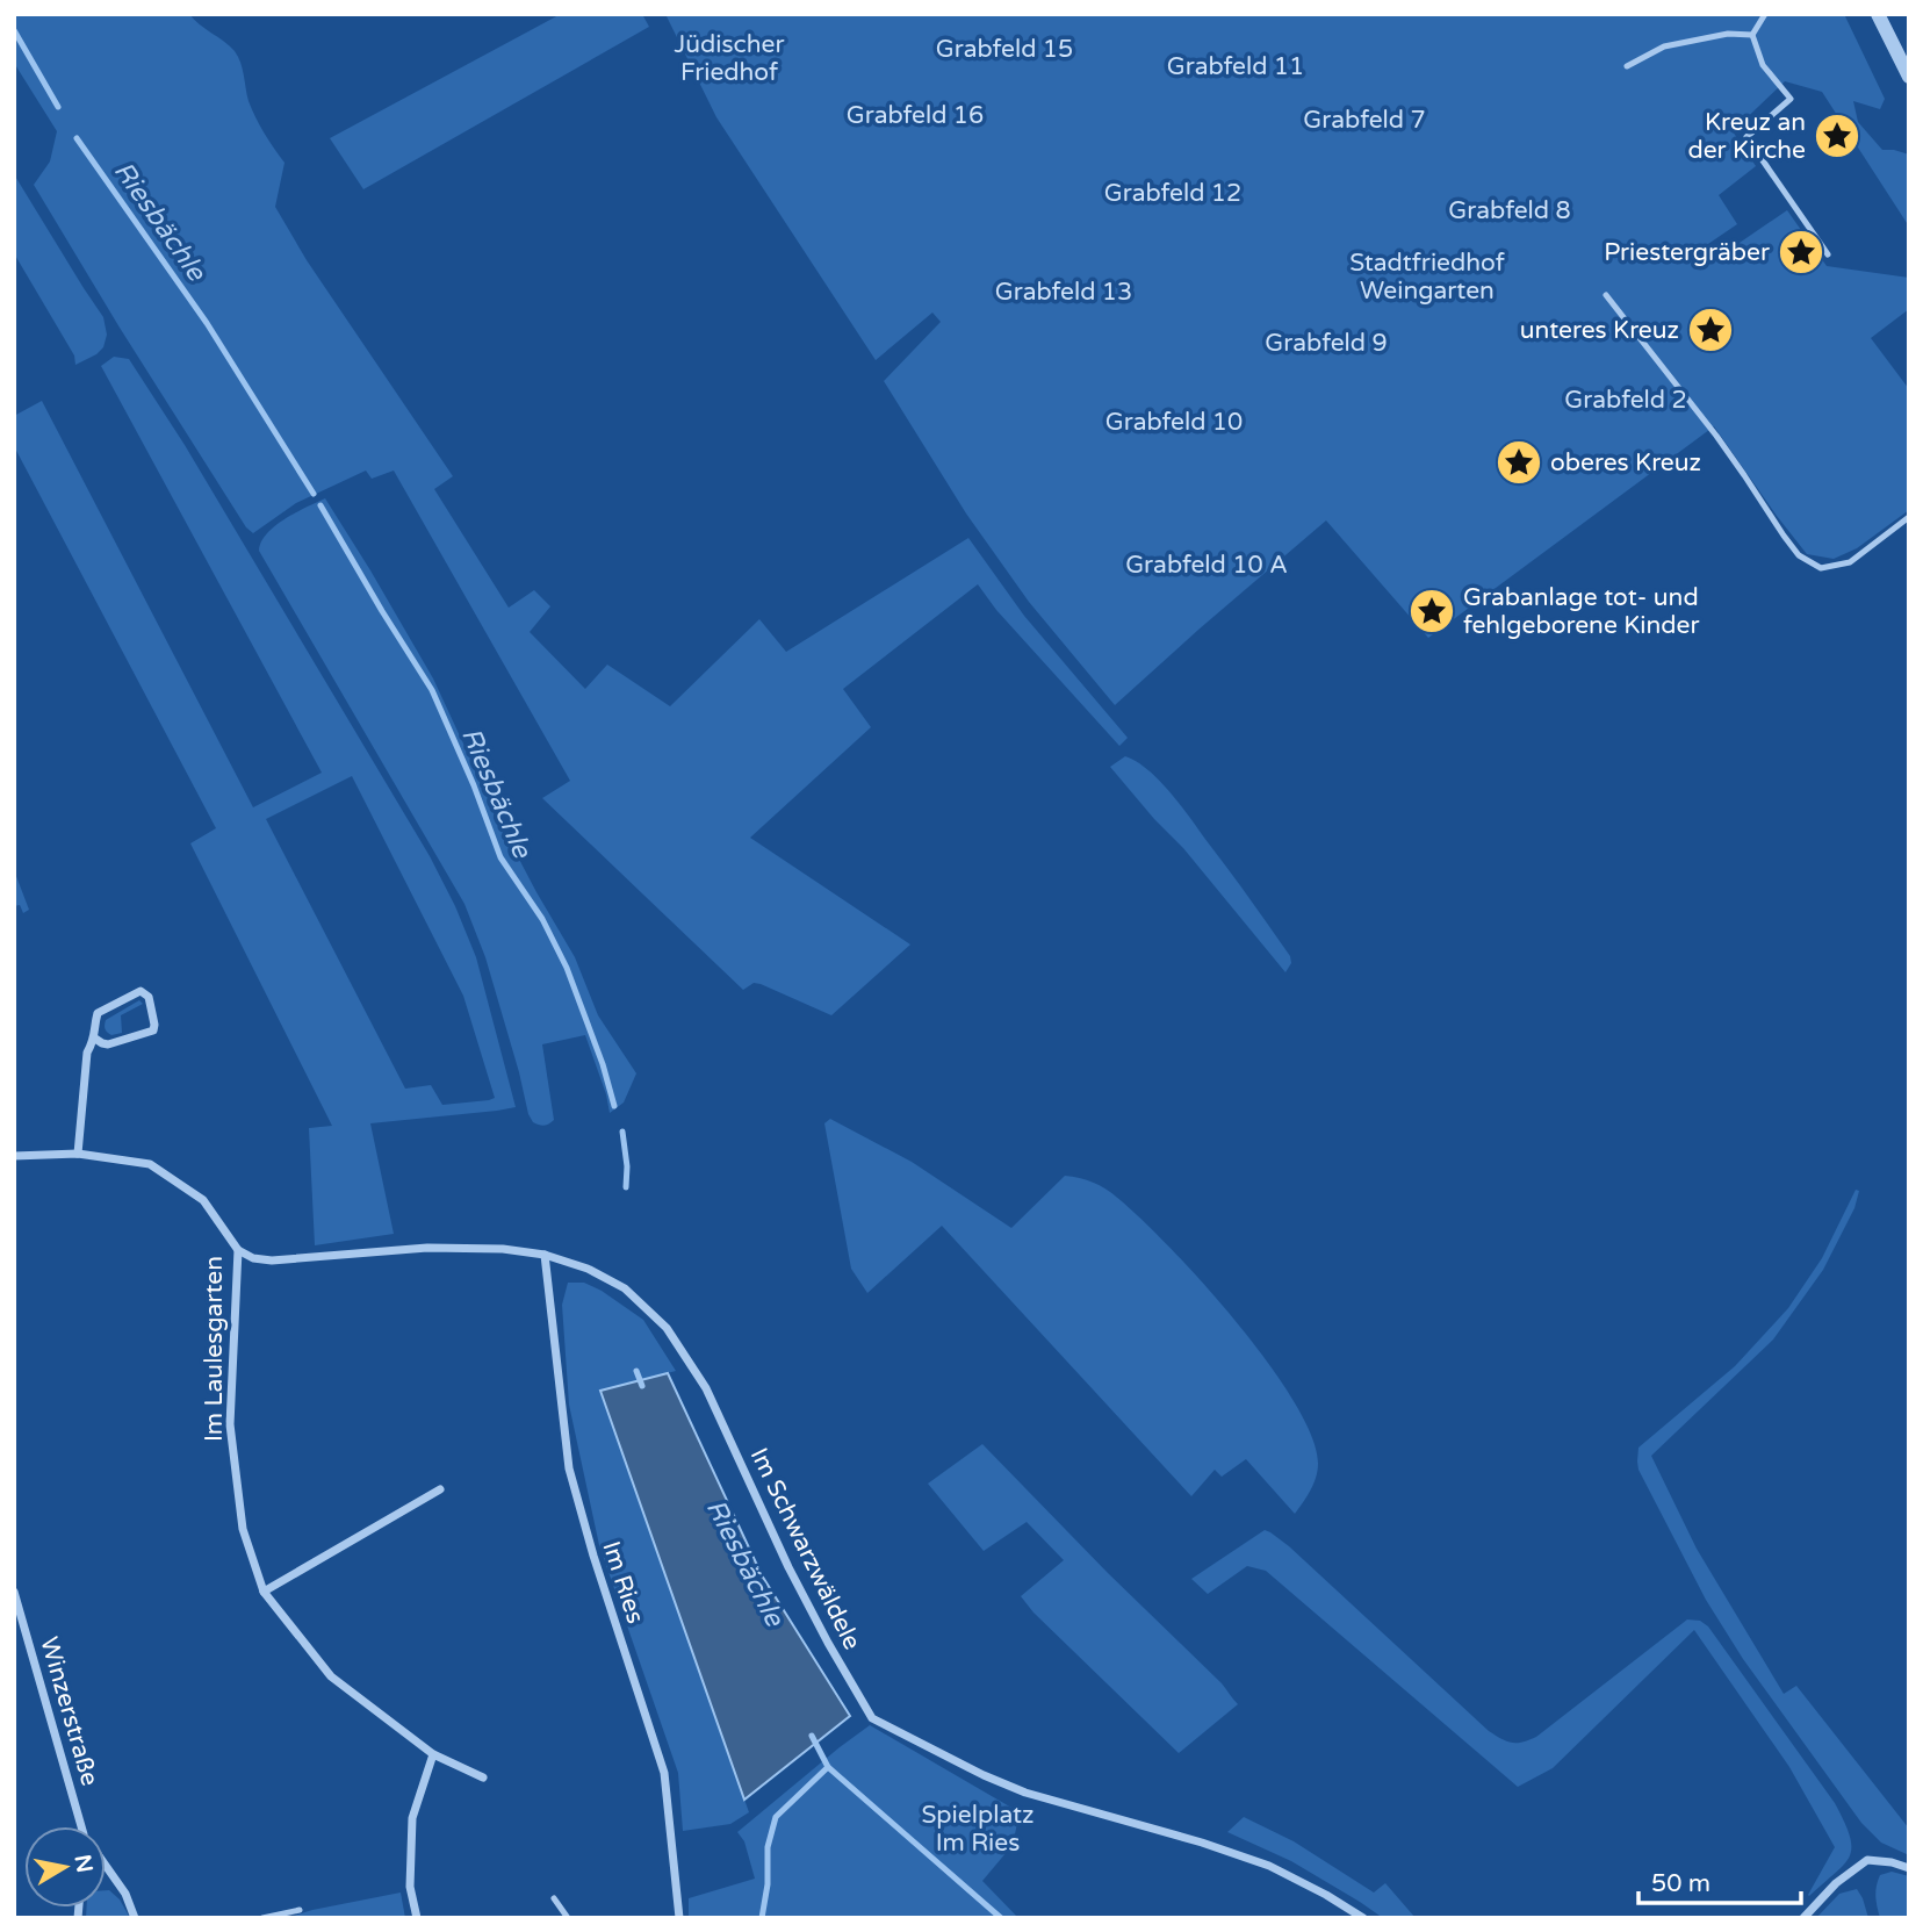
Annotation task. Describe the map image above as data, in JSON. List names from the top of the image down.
{
  "streets": {
    "street": [
      "Im Laulesgarten",
      "Im Schwarzwäldele",
      "Im Ries",
      "Winzerstraße"
    ]
  },
  "crossings": [
    ["Im Laulesgarten", "Im Schwarzwäldele"],
    ["Im Schwarzwäldele", "Im Ries"]
  ],
  "water": ["Riesbächle"],
  "parks": [
    "Jüdischer Friedhof",
    "Grabfeld 15",
    "Grabfeld 11",
    "Grabfeld 16",
    "Grabfeld 7",
    "Grabfeld 12",
    "Grabfeld 8",
    "Stadtfriedhof Weingarten",
    "Grabfeld 13",
    "Grabfeld 9",
    "Grabfeld 2",
    "Grabfeld 10",
    "Grabfeld 10 A",
    "Spielplatz Im Ries"
  ],
  "places": {
    "place": [
      "Kreuz an der Kirche",
      "Priestergräber",
      "unteres Kreuz",
      "oberes Kreuz",
      "Grabanlage tot- und fehlgeborene Kinder"
    ]
  },
  "scale_bar": "50 m",
  "north": "right"
}
